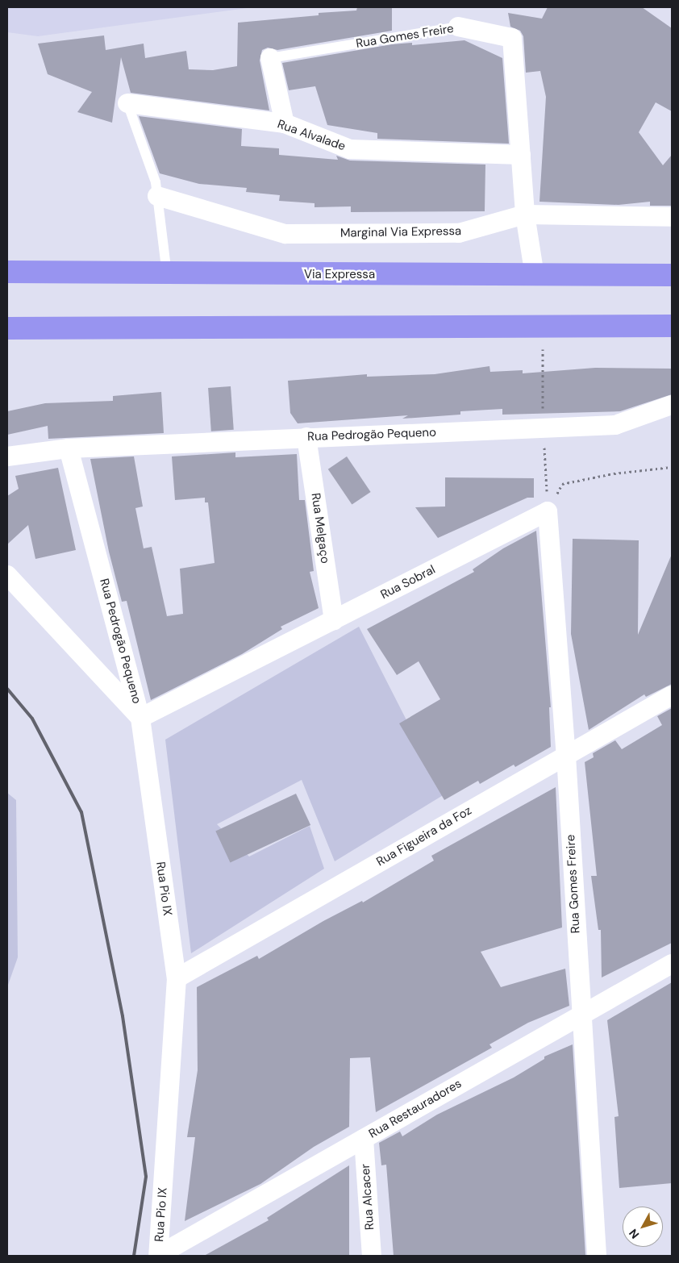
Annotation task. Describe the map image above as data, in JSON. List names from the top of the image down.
{
  "streets": {
    "highway": ["Via Expressa"],
    "street": [
      "Rua Gomes Freire",
      "Rua Alvalade",
      "Marginal Via Expressa",
      "Rua Pedrogão Pequeno",
      "Rua Melgaço",
      "Rua Sobral",
      "Rua Figueira da Foz",
      "Rua Pio IX",
      "Rua Restauradores",
      "Rua Alcacer"
    ]
  },
  "crossings": [
    ["Rua Gomes Freire", "Rua Alvalade"],
    ["Rua Gomes Freire", "Marginal Via Expressa"],
    ["Rua Gomes Freire", "Via Expressa"],
    ["Rua Gomes Freire", "Rua Sobral"],
    ["Rua Gomes Freire", "Rua Figueira da Foz"],
    ["Rua Gomes Freire", "Rua Restauradores"],
    ["Rua Pedrogão Pequeno", "Rua Melgaço"],
    ["Rua Pedrogão Pequeno", "Rua Sobral"],
    ["Rua Pedrogão Pequeno", "Rua Pio IX"],
    ["Rua Melgaço", "Rua Sobral"],
    ["Rua Sobral", "Rua Pio IX"],
    ["Rua Figueira da Foz", "Rua Pio IX"],
    ["Rua Pio IX", "Rua Restauradores"],
    ["Rua Restauradores", "Rua Alcacer"]
  ],
  "north": "bottom left"
}
